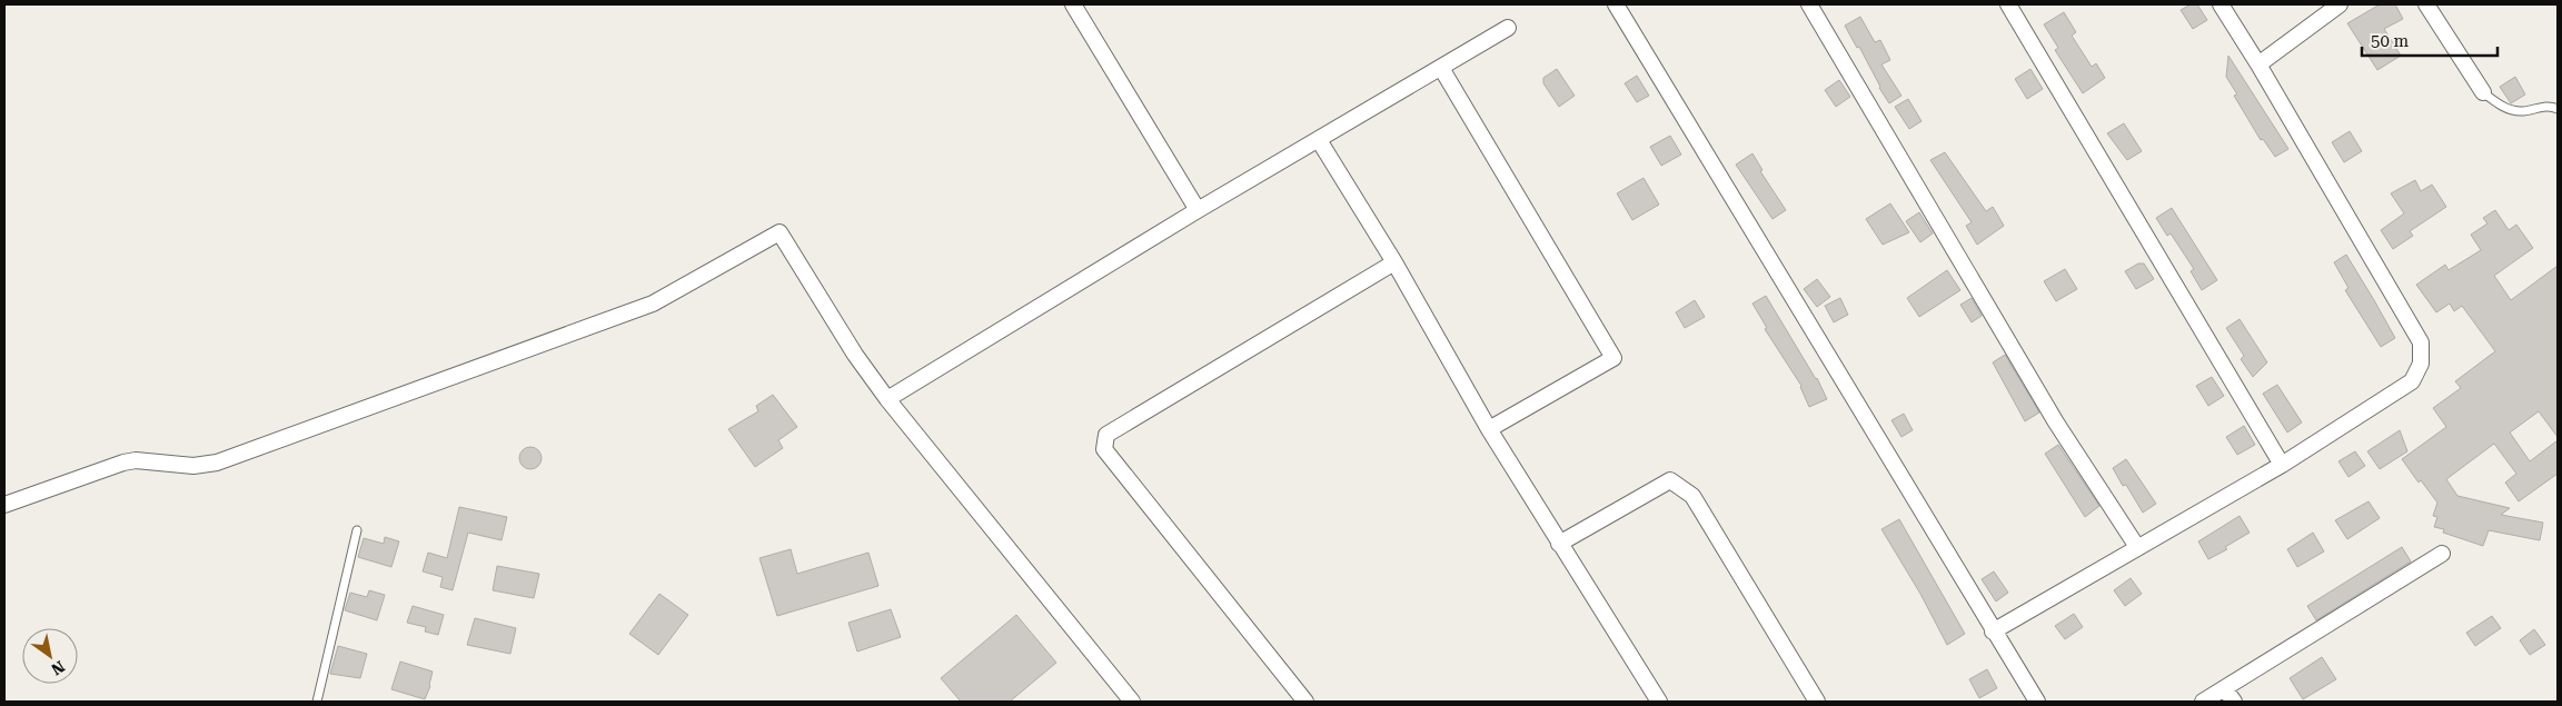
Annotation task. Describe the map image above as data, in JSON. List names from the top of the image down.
{
  "scale_bar": "50 m",
  "north": "bottom right"
}
